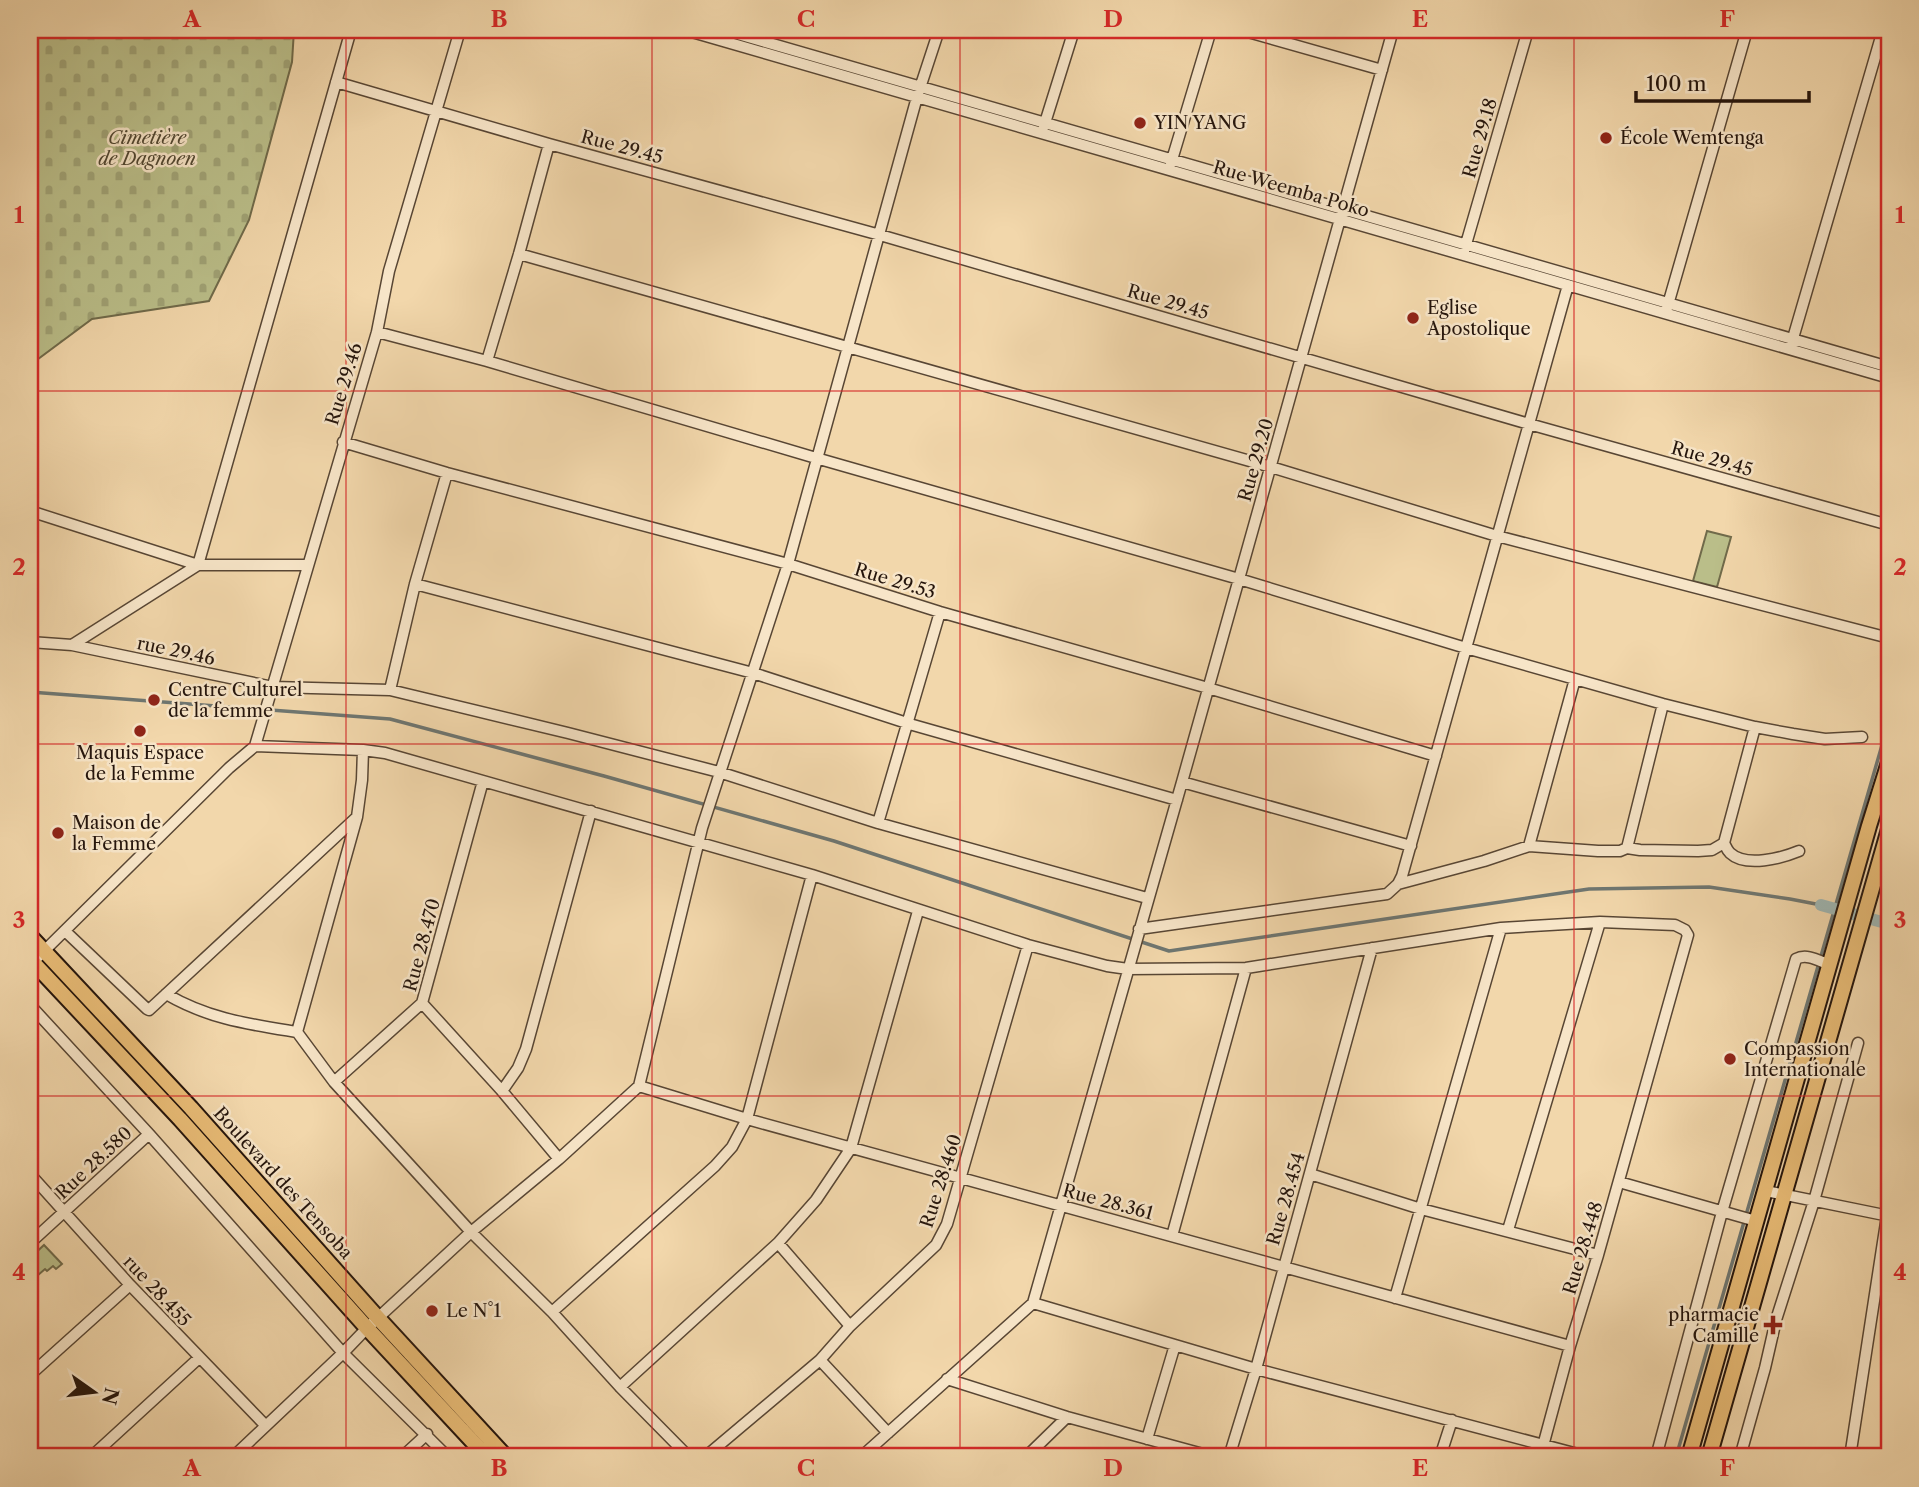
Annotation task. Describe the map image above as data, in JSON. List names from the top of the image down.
{
  "streets": {
    "main road": ["Boulevard des Tensoba"],
    "street": [
      "Rue 29.18",
      "Rue 29.45",
      "Rue Weemba Poko",
      "Rue 29.46",
      "Rue 29.20",
      "Rue 29.53",
      "rue 29.46",
      "Rue 28.470",
      "Rue 28.580",
      "Rue 28.460",
      "Rue 28.454",
      "Rue 28.361",
      "Rue 28.448",
      "rue 28.455"
    ]
  },
  "crossings": [
    ["Rue 29.18", "Rue Weemba Poko"],
    ["Rue 29.45", "Rue 29.46"],
    ["Rue 29.45", "Rue 29.20"],
    ["Rue Weemba Poko", "Rue 29.20"],
    ["Rue 29.46", "Rue 29.53"],
    ["Rue 29.46", "rue 29.46"],
    ["Rue 29.20", "Rue 29.53"],
    ["Rue 29.20", "rue 29.46"],
    ["Rue 28.580", "rue 28.455"],
    ["Rue 28.460", "Rue 28.361"],
    ["Rue 28.454", "Rue 28.361"],
    ["Rue 28.361", "Rue 28.448"]
  ],
  "parks": ["Cimetière de Dagnoen"],
  "places": {
    "other": [
      "YIN YANG",
      "École Wemtenga",
      "Eglise Apostolique",
      "Centre Culturel de la femme",
      "Maquis Espace de la Femme",
      "Maison de la Femme",
      "Compassion Internationale",
      "Le N°1"
    ],
    "health": ["pharmacie Camille"]
  },
  "scale_bar": "100 m",
  "north": "right",
  "grid": {
    "columns": [
      "A",
      "B",
      "C",
      "D",
      "E",
      "F"
    ],
    "rows": [
      "1",
      "2",
      "3",
      "4"
    ]
  }
}
